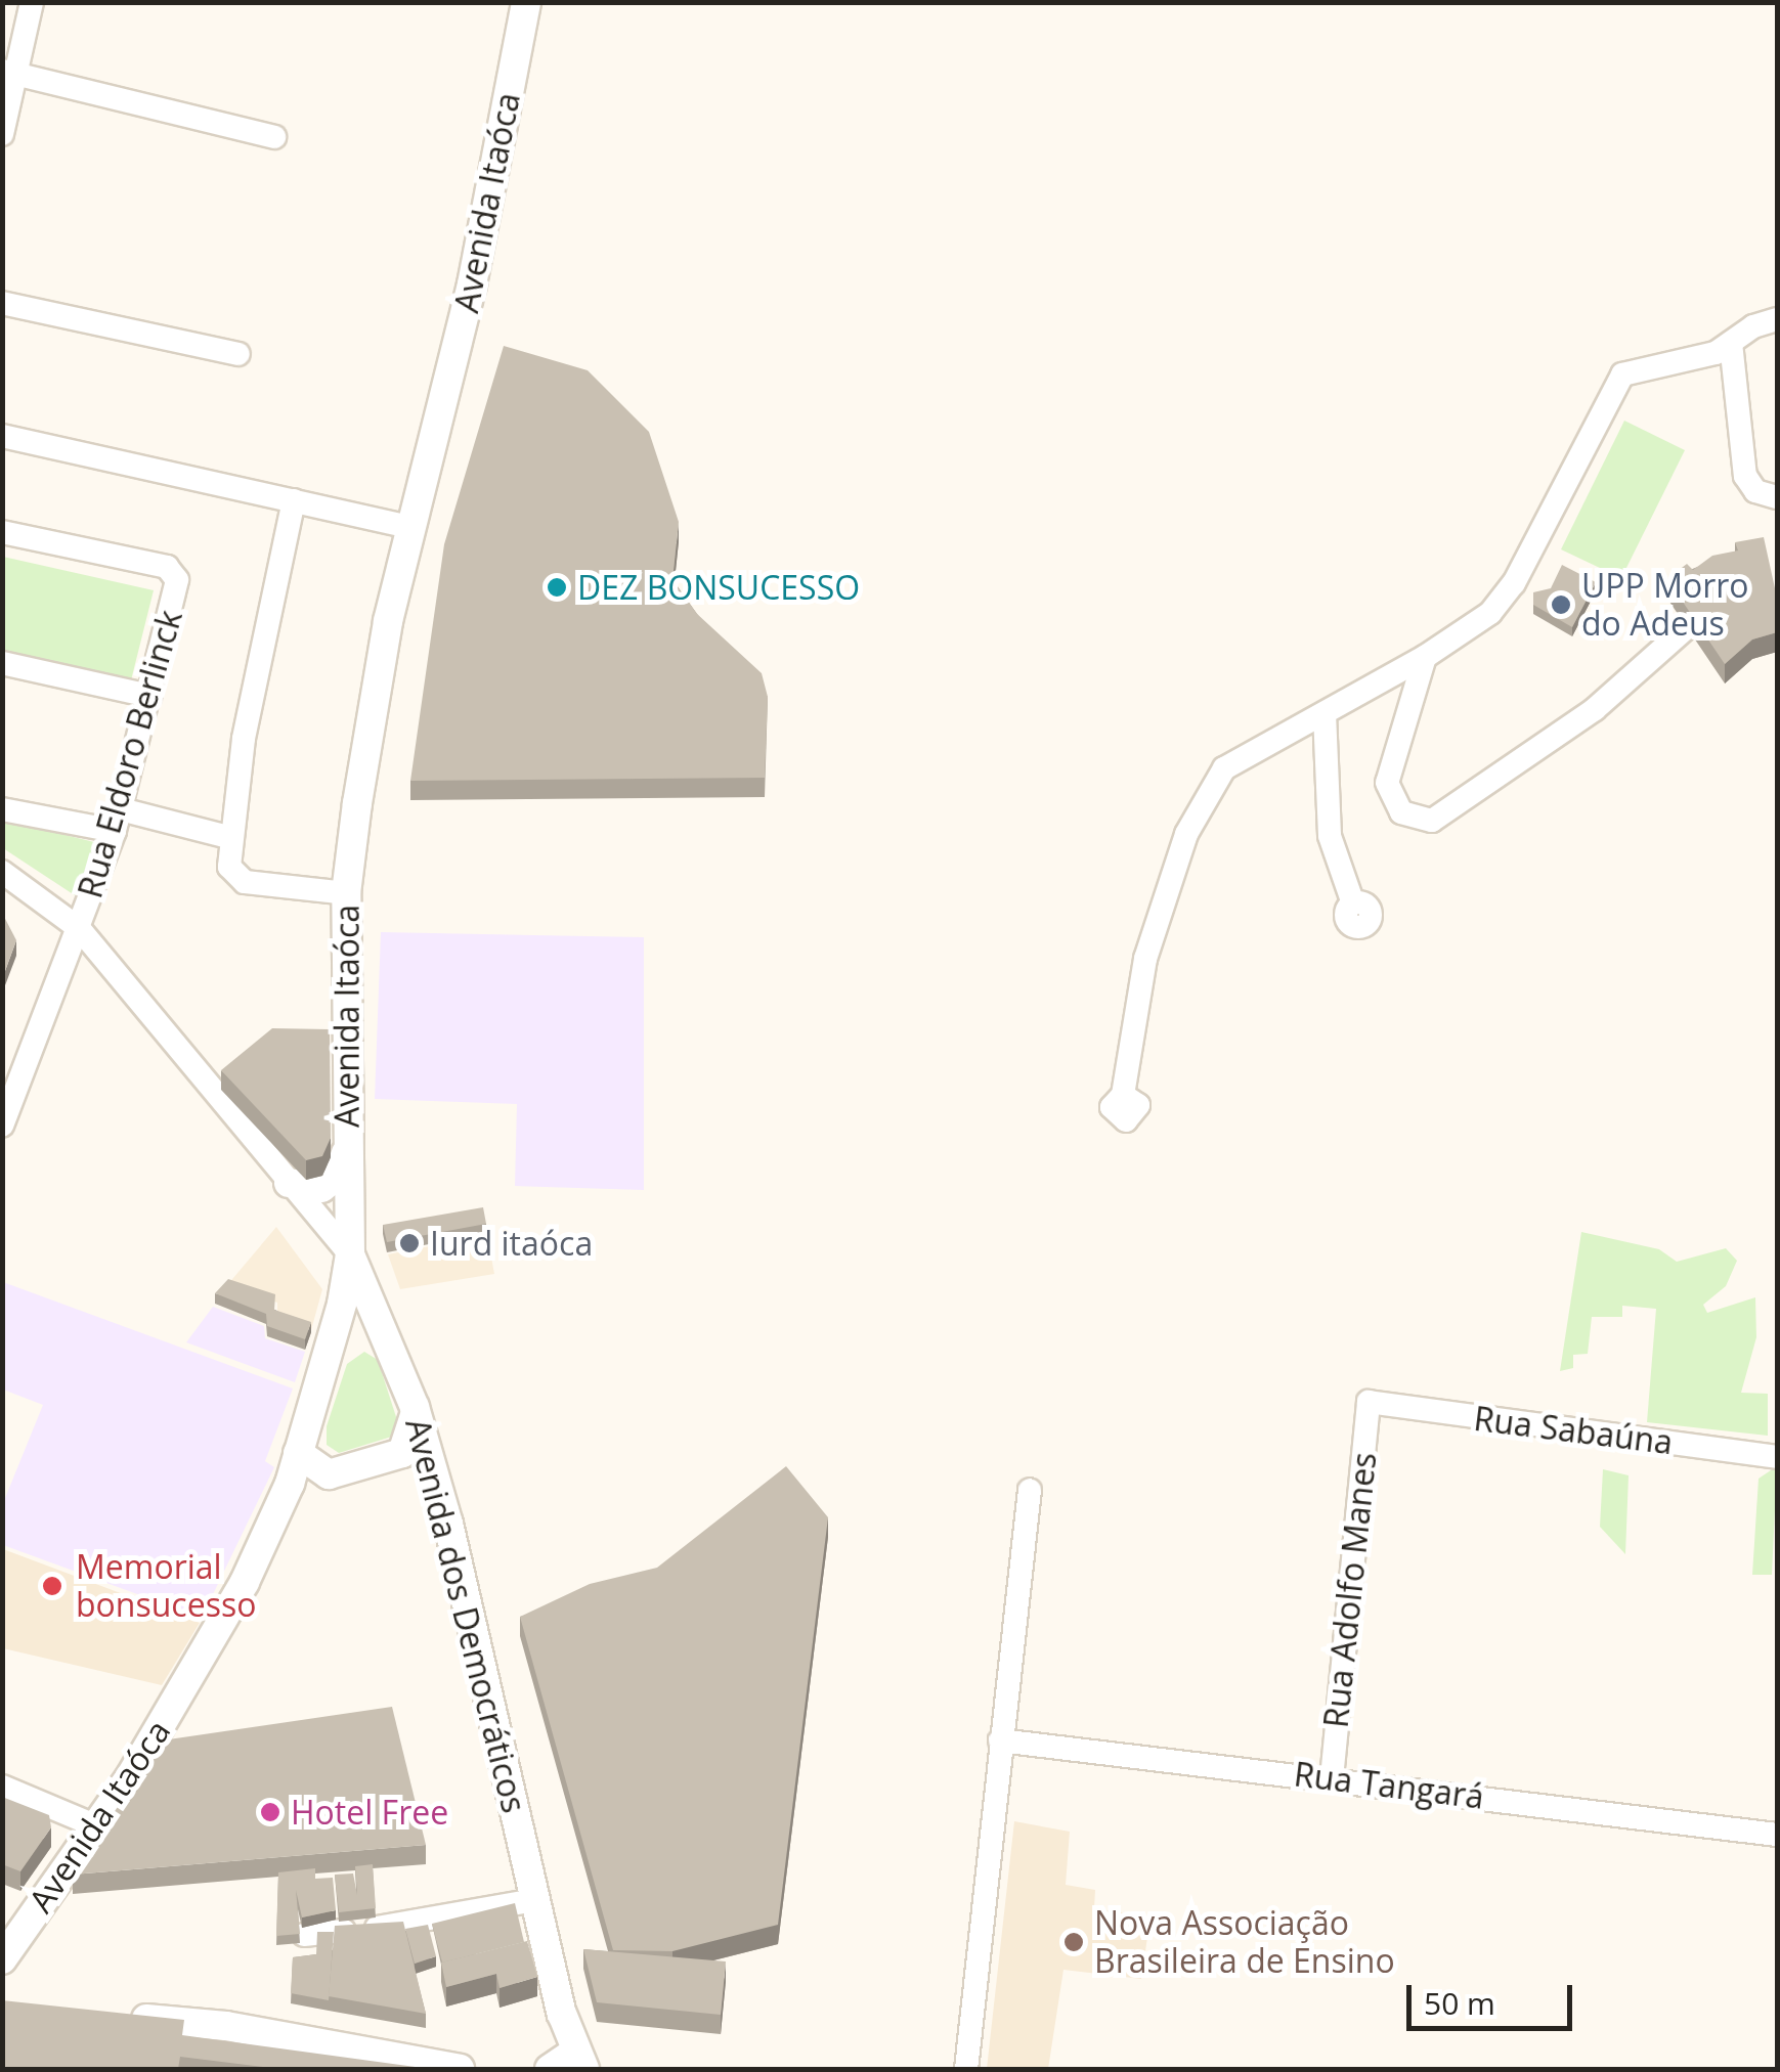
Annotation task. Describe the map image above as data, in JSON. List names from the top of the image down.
{
  "streets": {
    "main road": ["Avenida Itaóca", "Avenida dos Democráticos"],
    "street": [
      "Rua Eldoro Berlinck",
      "Rua Sabaúna",
      "Rua Adolfo Manes",
      "Rua Tangará"
    ]
  },
  "crossings": [
    ["Avenida Itaóca", "Avenida dos Democráticos"],
    ["Rua Eldoro Berlinck", "Avenida dos Democráticos"],
    ["Rua Sabaúna", "Rua Adolfo Manes"],
    ["Rua Adolfo Manes", "Rua Tangará"]
  ],
  "places": [
    "DEZ BONSUCESSO",
    "UPP Morro do Adeus",
    "Iurd itaóca",
    "Memorial bonsucesso",
    "Hotel Free",
    "Nova Associação Brasileira de Ensino"
  ],
  "scale_bar": "50 m"
}
